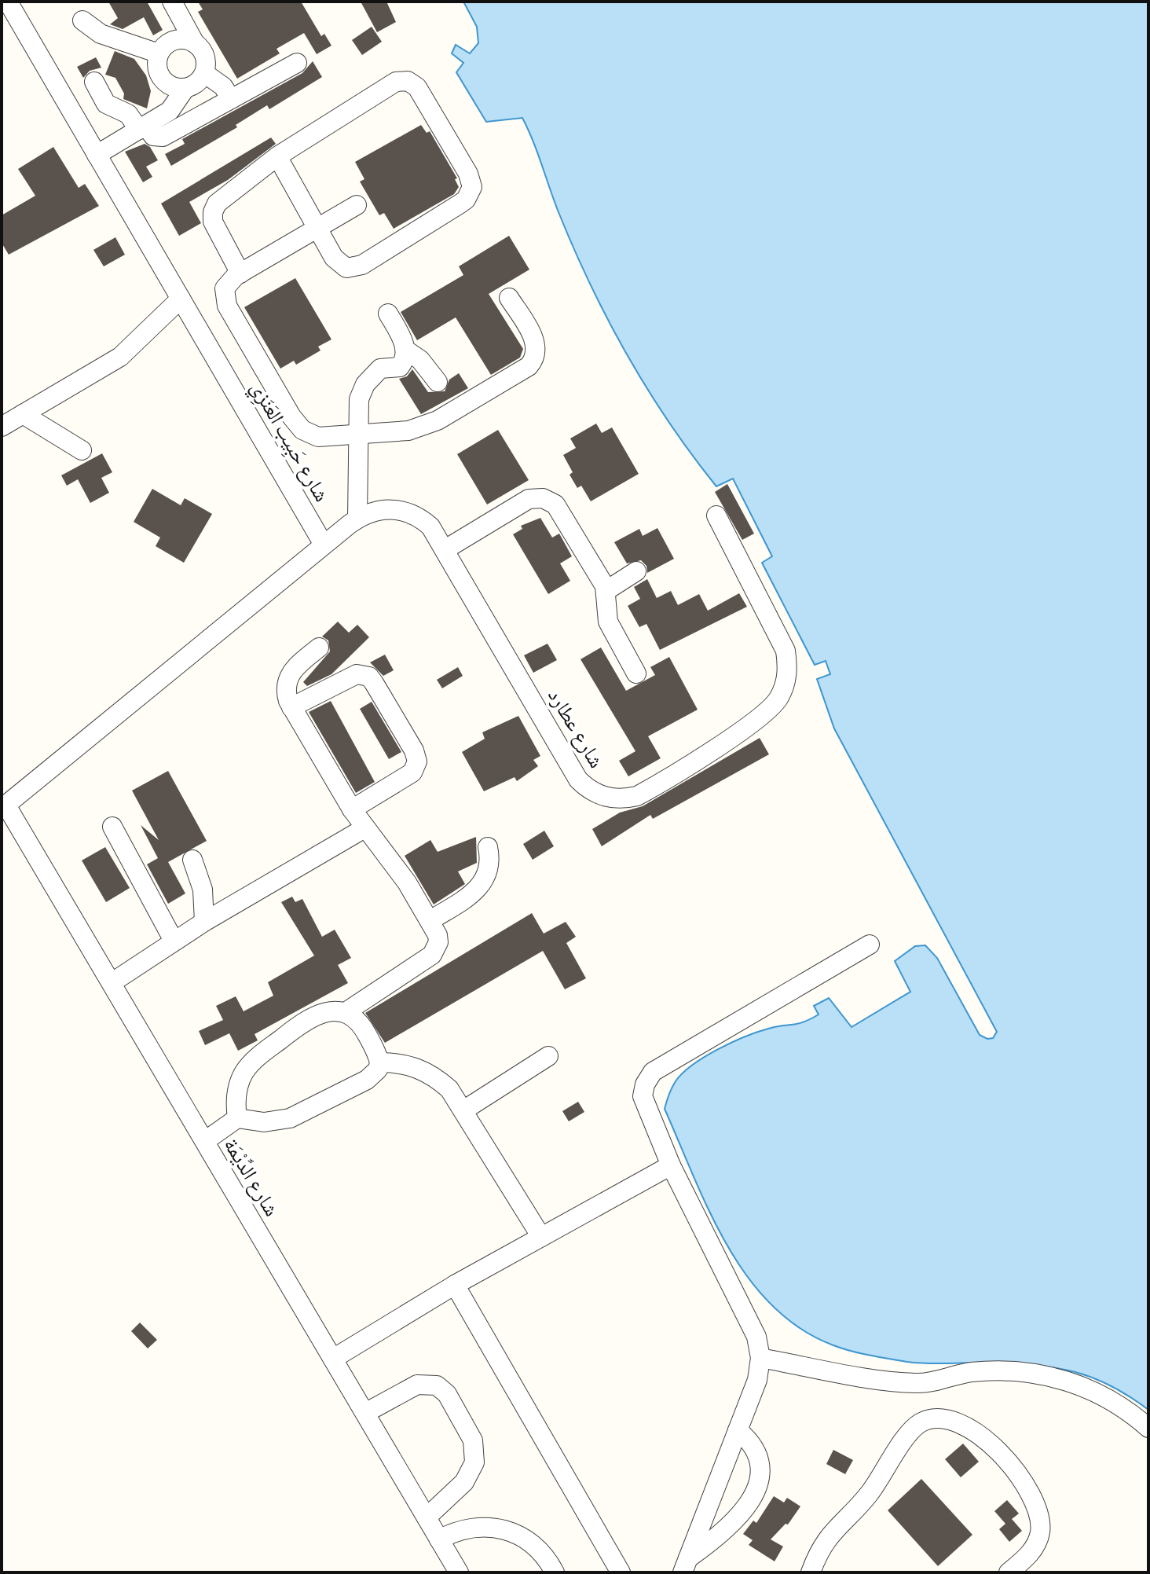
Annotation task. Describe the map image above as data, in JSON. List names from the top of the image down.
{
  "streets": {
    "street": ["شارع حَبِيب العَنَزِي", "شارع عطارد", "شارع الدِّيْمَة"]
  },
  "crossings": [
    ["شارع حَبِيب العَنَزِي", "شارع عطارد"]
  ]
}
